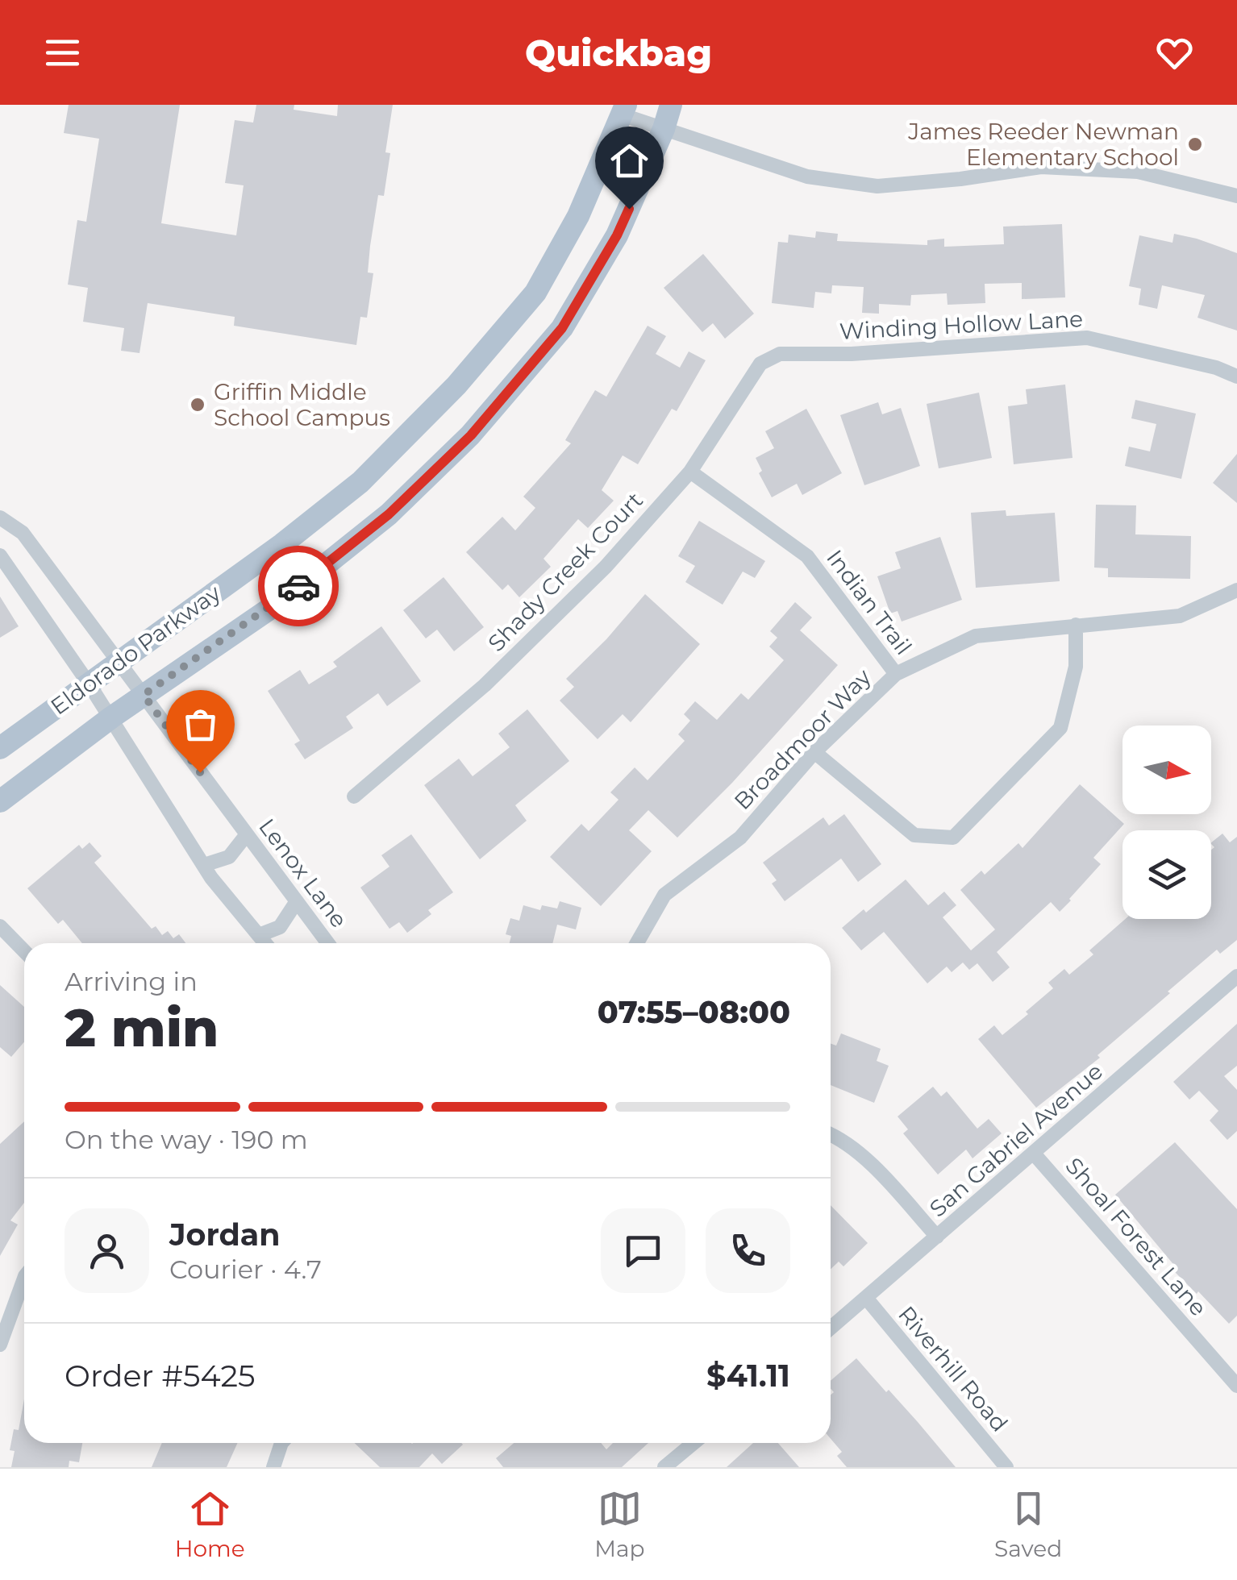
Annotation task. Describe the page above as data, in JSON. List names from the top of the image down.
{
  "streets": {
    "main road": ["Eldorado Parkway"],
    "street": [
      "Winding Hollow Lane",
      "Shady Creek Court",
      "Indian Trail",
      "Broadmoor Way",
      "Lenox Lane",
      "San Gabriel Avenue",
      "Shoal Forest Lane",
      "Riverhill Road"
    ]
  },
  "crossings": [
    ["Winding Hollow Lane", "Shady Creek Court"],
    ["Shady Creek Court", "Indian Trail"],
    ["Indian Trail", "Broadmoor Way"],
    ["Eldorado Parkway", "Lenox Lane"],
    ["San Gabriel Avenue", "Shoal Forest Lane"],
    ["San Gabriel Avenue", "Riverhill Road"]
  ],
  "places": ["James Reeder Newman Elementary School", "Griffin Middle School Campus"],
  "north": "right",
  "page": {
    "header": "Quickbag",
    "heading": ["2 min", "Arriving in", "07:55–08:00"],
    "panel": [
      "Jordan",
      "Courier · 4.7",
      "Order #5425",
      "$41.11"
    ],
    "bar": "On the way · 190 m",
    "tabs": ["Home", "Map", "Saved"]
  }
}
